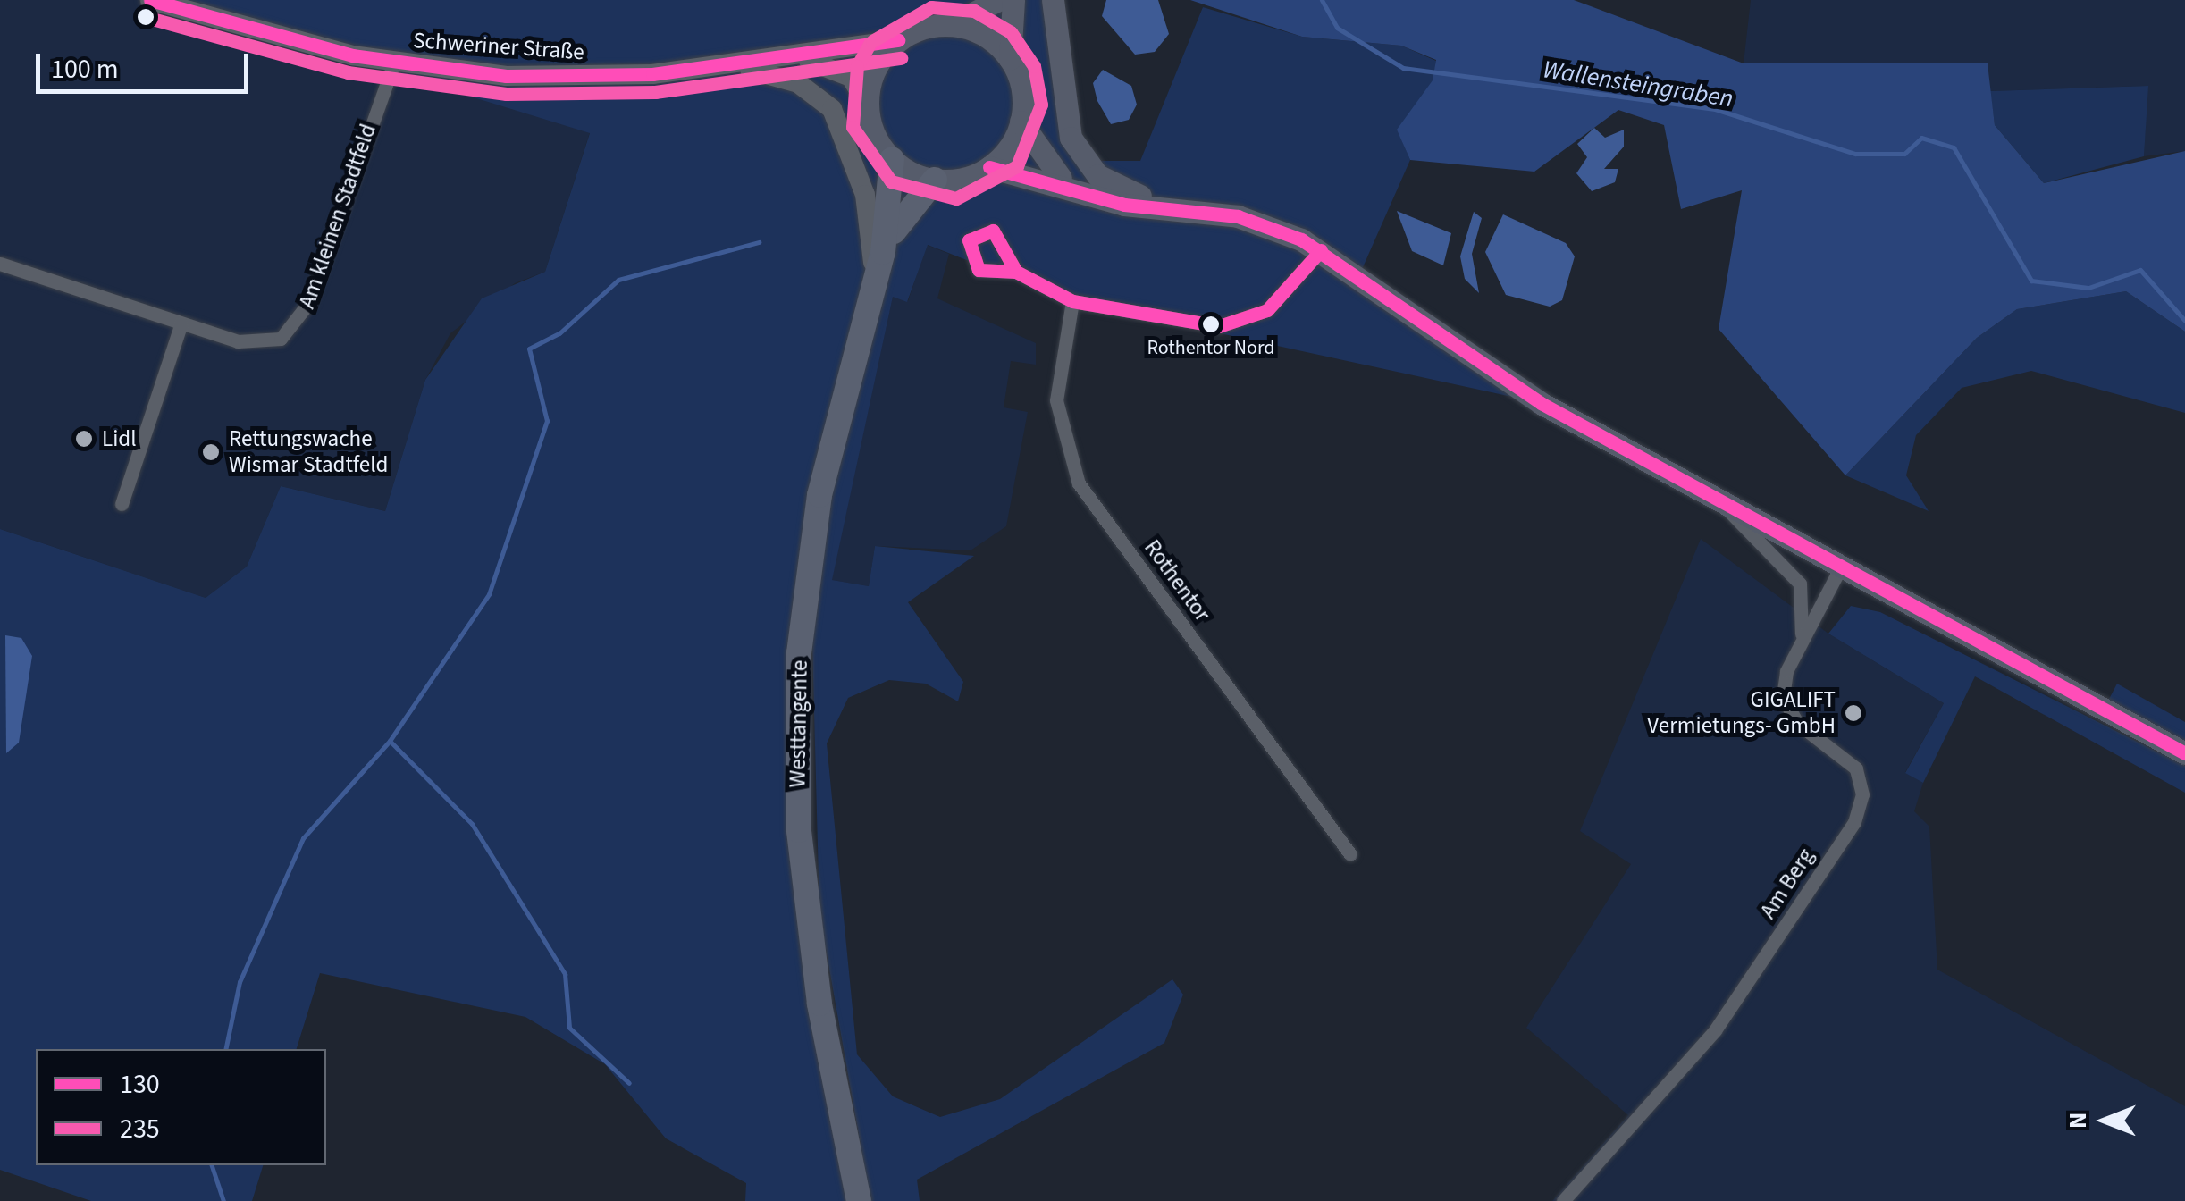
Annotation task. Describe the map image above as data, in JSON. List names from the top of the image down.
{
  "streets": {
    "highway": ["Westtangente"],
    "main road": ["Schweriner Straße"],
    "street": ["Am kleinen Stadtfeld", "Rothentor", "Am Berg"]
  },
  "crossings": [
    ["Schweriner Straße", "Am kleinen Stadtfeld"],
    ["Schweriner Straße", "Westtangente"]
  ],
  "water": ["Wallensteingraben"],
  "places": [
    "Rothentor Nord",
    "Lidl",
    "Rettungswache Wismar Stadtfeld",
    "GIGALIFT Vermietungs- GmbH"
  ],
  "lines": ["transit line 130", "transit line 235"],
  "legend": ["130", "235"],
  "scale_bar": "100 m",
  "north": "left"
}
